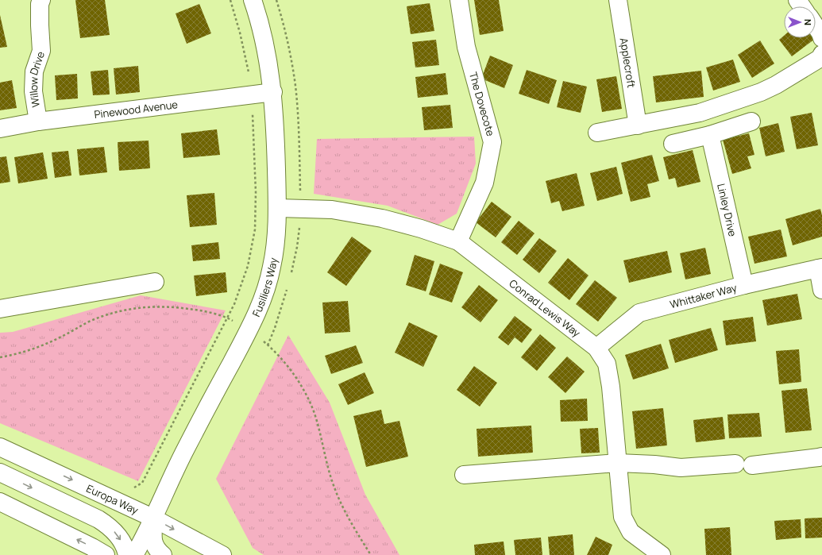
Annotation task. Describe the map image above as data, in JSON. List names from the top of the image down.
{
  "streets": {
    "main road": [
      "Applecroft",
      "Willow Drive",
      "The Dovecote",
      "Pinewood Avenue",
      "Linley Drive",
      "Fusiliers Way",
      "Whittaker Way",
      "Conrad Lewis Way",
      "Europa Way"
    ]
  },
  "crossings": [
    ["Willow Drive", "Pinewood Avenue"],
    ["The Dovecote", "Conrad Lewis Way"],
    ["Pinewood Avenue", "Fusiliers Way"],
    ["Linley Drive", "Whittaker Way"],
    ["Fusiliers Way", "Conrad Lewis Way"],
    ["Fusiliers Way", "Europa Way"],
    ["Whittaker Way", "Conrad Lewis Way"]
  ],
  "north": "right"
}
